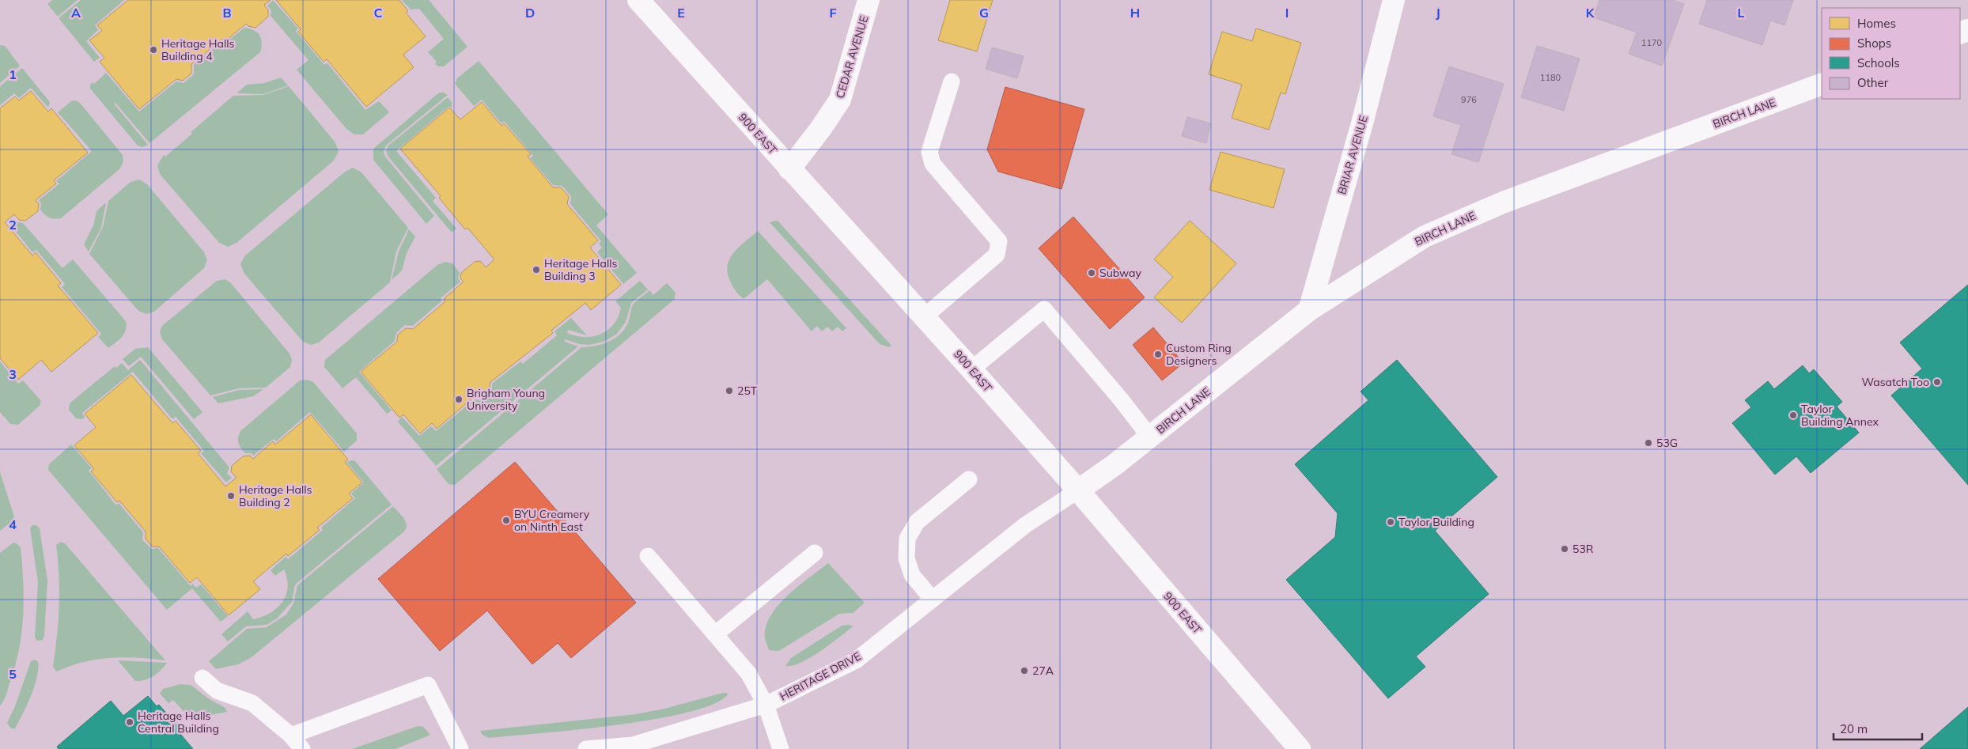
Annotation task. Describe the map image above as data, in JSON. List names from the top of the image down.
{
  "streets": {
    "street": [
      "CEDAR AVENUE",
      "BIRCH LANE",
      "900 EAST",
      "BRIAR AVENUE"
    ],
    "lane": ["HERITAGE DRIVE"]
  },
  "crossings": [
    ["CEDAR AVENUE", "900 EAST"],
    ["BIRCH LANE", "900 EAST"],
    ["BIRCH LANE", "BRIAR AVENUE"],
    ["BIRCH LANE", "HERITAGE DRIVE"],
    ["900 EAST", "HERITAGE DRIVE"]
  ],
  "places": [
    "Heritage Halls Building 4",
    "Heritage Halls Building 3",
    "Subway",
    "Custom Ring Designers",
    "Wasatch Too",
    "25T",
    "Brigham Young University",
    "Taylor Building Annex",
    "53G",
    "Heritage Halls Building 2",
    "BYU Creamery on Ninth East",
    "Taylor Building",
    "53R",
    "27A",
    "Heritage Halls Central Building"
  ],
  "house_numbers": ["1170", "1180", "976"],
  "legend": [
    "Homes",
    "Shops",
    "Schools",
    "Other"
  ],
  "scale_bar": "20 m",
  "grid": {
    "columns": [
      "A",
      "B",
      "C",
      "D",
      "E",
      "F",
      "G",
      "H",
      "I",
      "J",
      "K",
      "L"
    ],
    "rows": [
      "1",
      "2",
      "3",
      "4",
      "5"
    ]
  }
}
